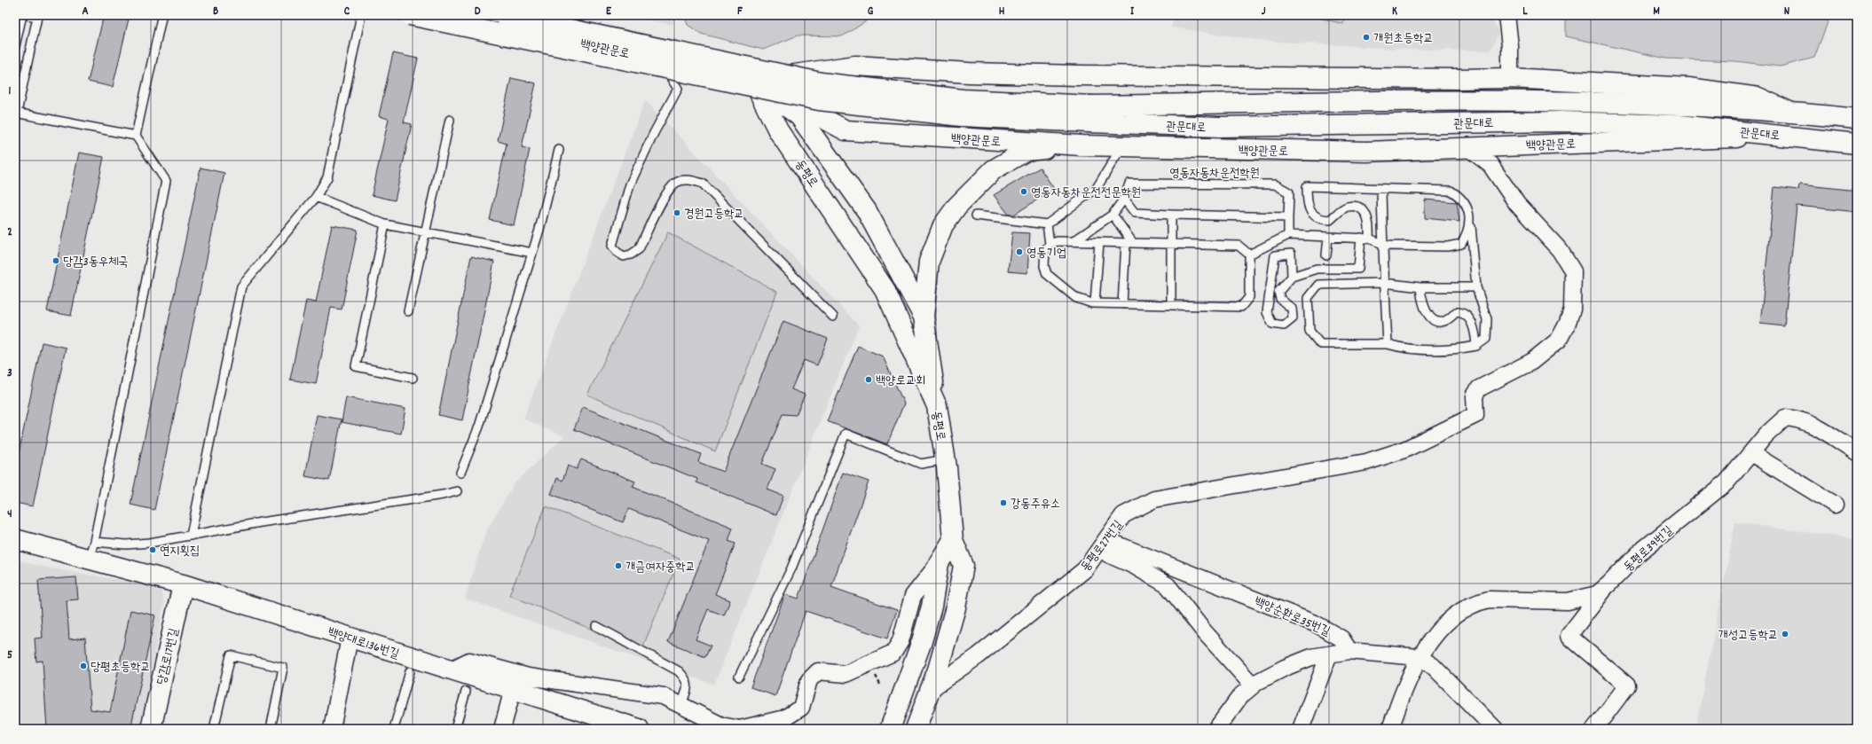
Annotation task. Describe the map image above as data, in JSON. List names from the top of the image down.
{
  "streets": {
    "main road": [
      "백양관문로",
      "관문대로",
      "동평로",
      "백양대로136번길",
      "당감로17번길"
    ],
    "street": ["동평로27번길", "동평로39번길", "백양순환로35번길"],
    "lane": ["영동자동차운전학원"]
  },
  "crossings": [
    ["백양관문로", "관문대로"],
    ["백양관문로", "동평로"],
    ["백양관문로", "동평로27번길"],
    ["동평로", "동평로27번길"],
    ["동평로27번길", "백양순환로35번길"],
    ["백양대로136번길", "당감로17번길"]
  ],
  "places": [
    "개원초등학교",
    "영동자동차운전전문학원",
    "경원고등학교",
    "영동기업",
    "당감3동우체국",
    "백양로교회",
    "강동주유소",
    "연지횟집",
    "개금여자중학교",
    "개성고등학교",
    "당평초등학교"
  ],
  "grid": {
    "columns": [
      "A",
      "B",
      "C",
      "D",
      "E",
      "F",
      "G",
      "H",
      "I",
      "J",
      "K",
      "L",
      "M",
      "N"
    ],
    "rows": [
      "1",
      "2",
      "3",
      "4",
      "5"
    ]
  }
}
